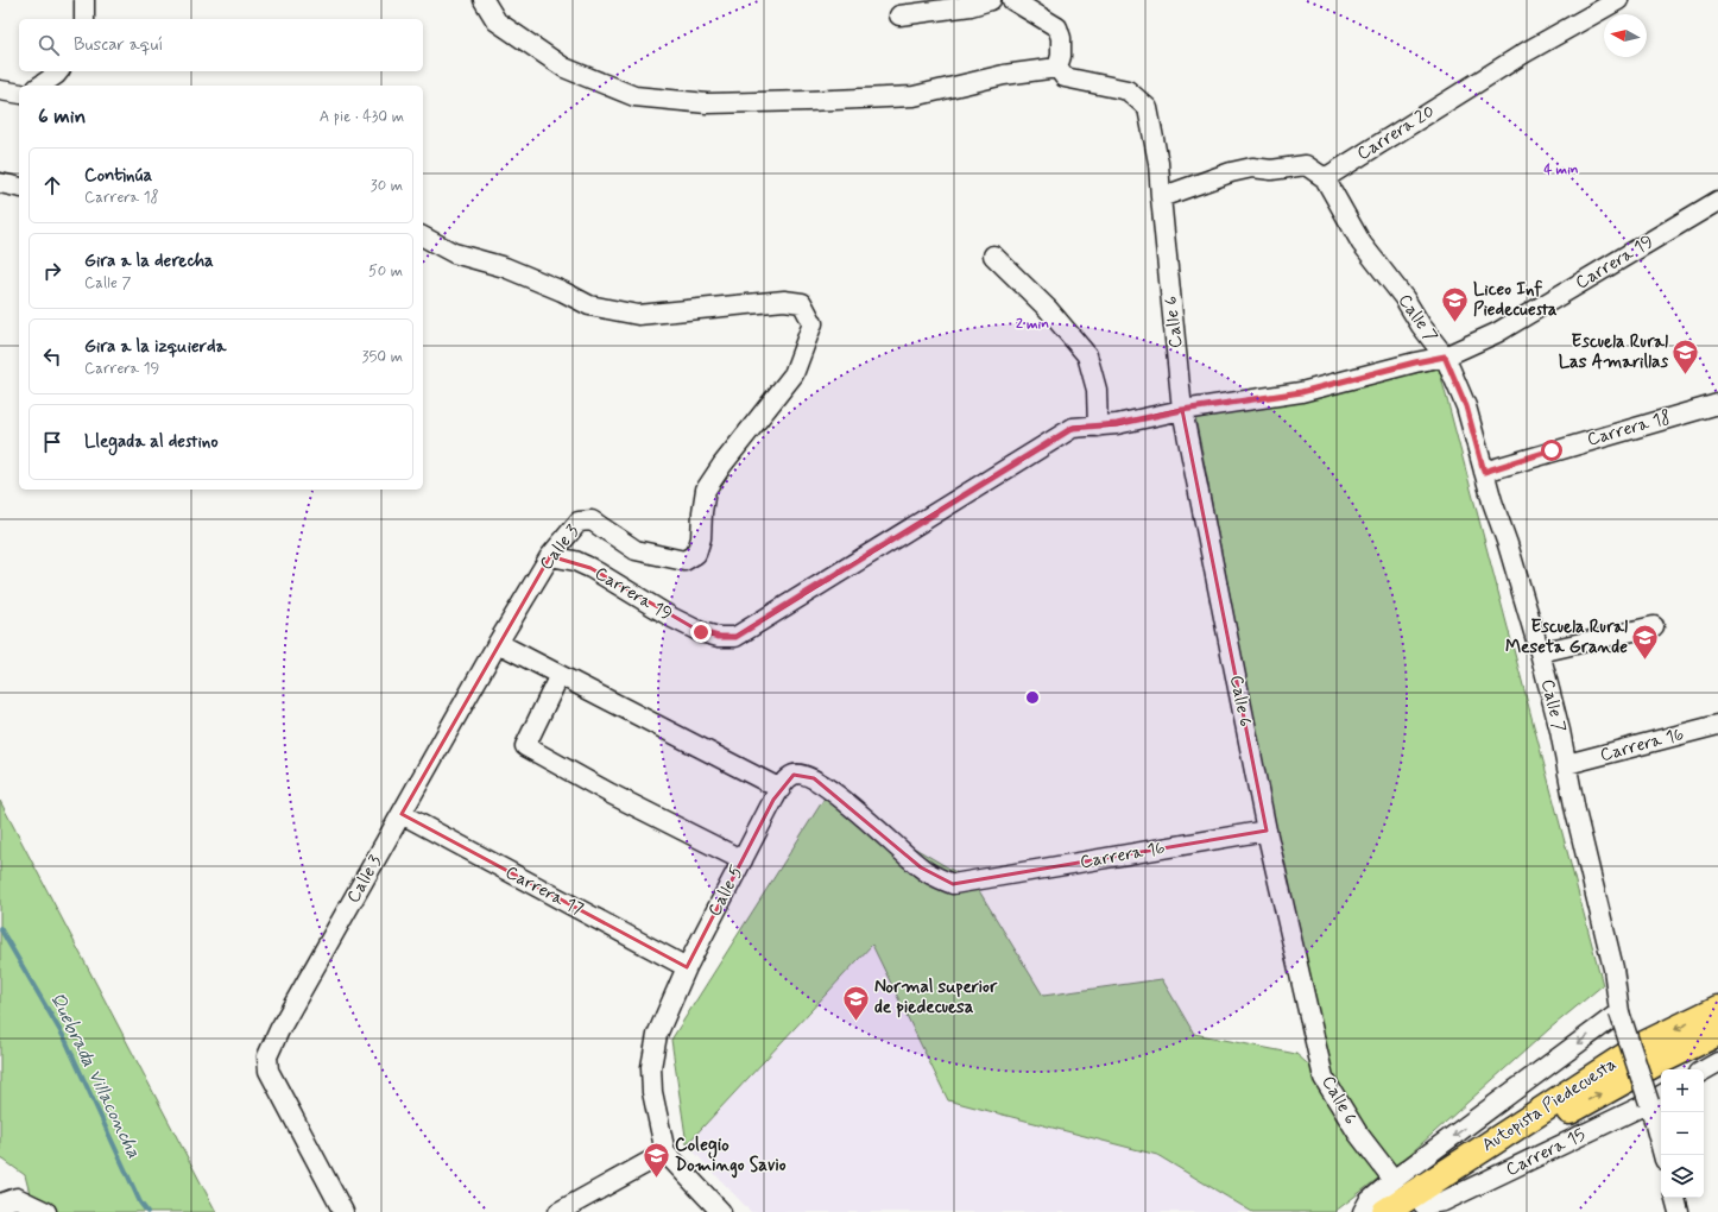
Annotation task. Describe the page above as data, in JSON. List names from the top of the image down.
{
  "streets": {
    "highway": ["Autopista Piedecuesta"],
    "street": [
      "Carrera 20",
      "Carrera 19",
      "Calle 7",
      "Calle 6",
      "Carrera 18",
      "Calle 3",
      "Carrera 16",
      "Carrera 17",
      "Calle 5",
      "Carrera 15"
    ]
  },
  "crossings": [
    ["Carrera 20", "Calle 7"],
    ["Carrera 19", "Calle 7"],
    ["Carrera 19", "Calle 6"],
    ["Carrera 19", "Calle 3"],
    ["Calle 7", "Carrera 18"],
    ["Calle 7", "Carrera 16"],
    ["Calle 7", "Carrera 15"],
    ["Calle 6", "Carrera 16"],
    ["Calle 3", "Carrera 17"],
    ["Carrera 16", "Calle 5"],
    ["Carrera 17", "Calle 5"],
    ["Autopista Piedecuesta", "Carrera 15"]
  ],
  "water": ["Quebrada Villaconcha"],
  "places": {
    "school or university": [
      "Liceo Inf Piedecuesta",
      "Escuela Rural Las Amarillas",
      "Escuela Rural Meseta Grande",
      "Normal superior de piedecuesa",
      "Colegio Domingo Savio"
    ]
  },
  "north": "left",
  "page": {
    "search": "Buscar aquí",
    "heading": ["6 min", "A pie · 430 m"],
    "list": [
      ["Continúa", "Carrera 18", "30 m"],
      ["Gira a la derecha", "Calle 7", "50 m"],
      ["Gira a la izquierda", "Carrera 19", "350 m"],
      "Llegada al destino"
    ],
    "map_buttons": ["+", "−"]
  },
  "rings": ["4 min", "2 min"]
}
